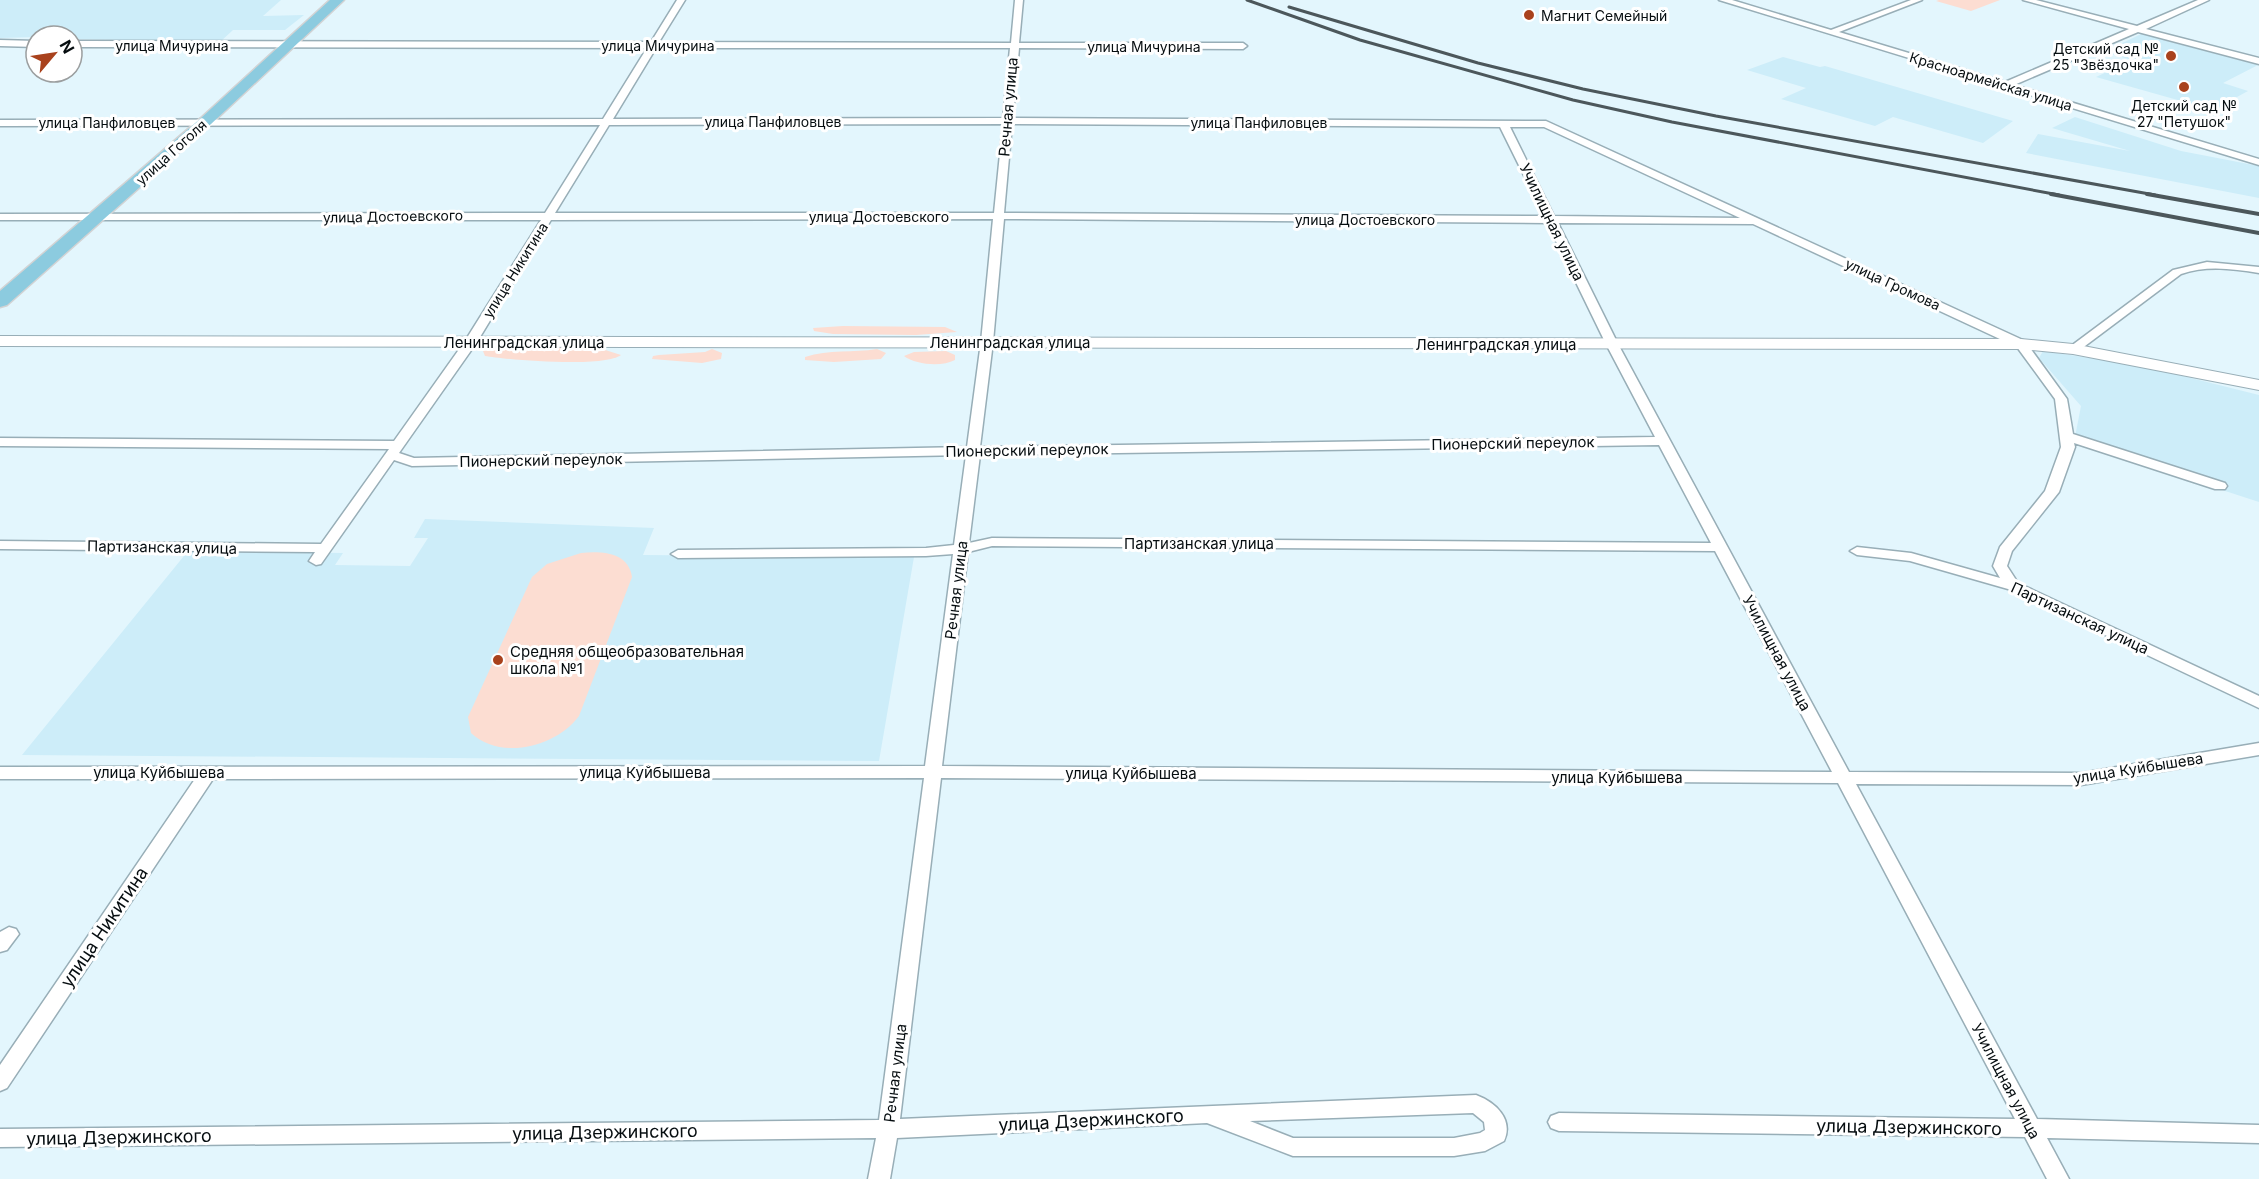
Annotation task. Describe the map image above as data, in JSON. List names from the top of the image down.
{
  "streets": {
    "main road": ["улица Гоголя"],
    "street": [
      "улица Мичурина",
      "Красноармейская улица",
      "Речная улица",
      "улица Панфиловцев",
      "улица Достоевского",
      "Училищная улица",
      "улица Никитина",
      "улица Громова",
      "Ленинградская улица",
      "Пионерский переулок",
      "Партизанская улица",
      "улица Куйбышева",
      "улица Дзержинского"
    ]
  },
  "crossings": [
    ["улица Мичурина", "Речная улица"],
    ["улица Мичурина", "улица Гоголя"],
    ["улица Мичурина", "улица Никитина"],
    ["Речная улица", "улица Панфиловцев"],
    ["Речная улица", "улица Достоевского"],
    ["Речная улица", "Ленинградская улица"],
    ["Речная улица", "Пионерский переулок"],
    ["Речная улица", "Партизанская улица"],
    ["Речная улица", "улица Куйбышева"],
    ["Речная улица", "улица Дзержинского"],
    ["улица Панфиловцев", "улица Гоголя"],
    ["улица Панфиловцев", "Училищная улица"],
    ["улица Панфиловцев", "улица Никитина"],
    ["улица Панфиловцев", "улица Громова"],
    ["улица Гоголя", "улица Достоевского"],
    ["улица Достоевского", "Училищная улица"],
    ["улица Достоевского", "улица Никитина"],
    ["улица Достоевского", "улица Громова"],
    ["Училищная улица", "Ленинградская улица"],
    ["Училищная улица", "Пионерский переулок"],
    ["Училищная улица", "Партизанская улица"],
    ["Училищная улица", "улица Куйбышева"],
    ["Училищная улица", "улица Дзержинского"],
    ["улица Никитина", "Ленинградская улица"],
    ["улица Никитина", "Пионерский переулок"],
    ["улица Никитина", "Партизанская улица"],
    ["улица Никитина", "улица Куйбышева"],
    ["улица Громова", "Ленинградская улица"]
  ],
  "places": [
    "Магнит Семейный",
    "Детский сад № 25 \"Звёздочка\"",
    "Детский сад № 27 \"Петушок\"",
    "Средняя общеобразовательная школа №1"
  ],
  "north": "top right"
}
